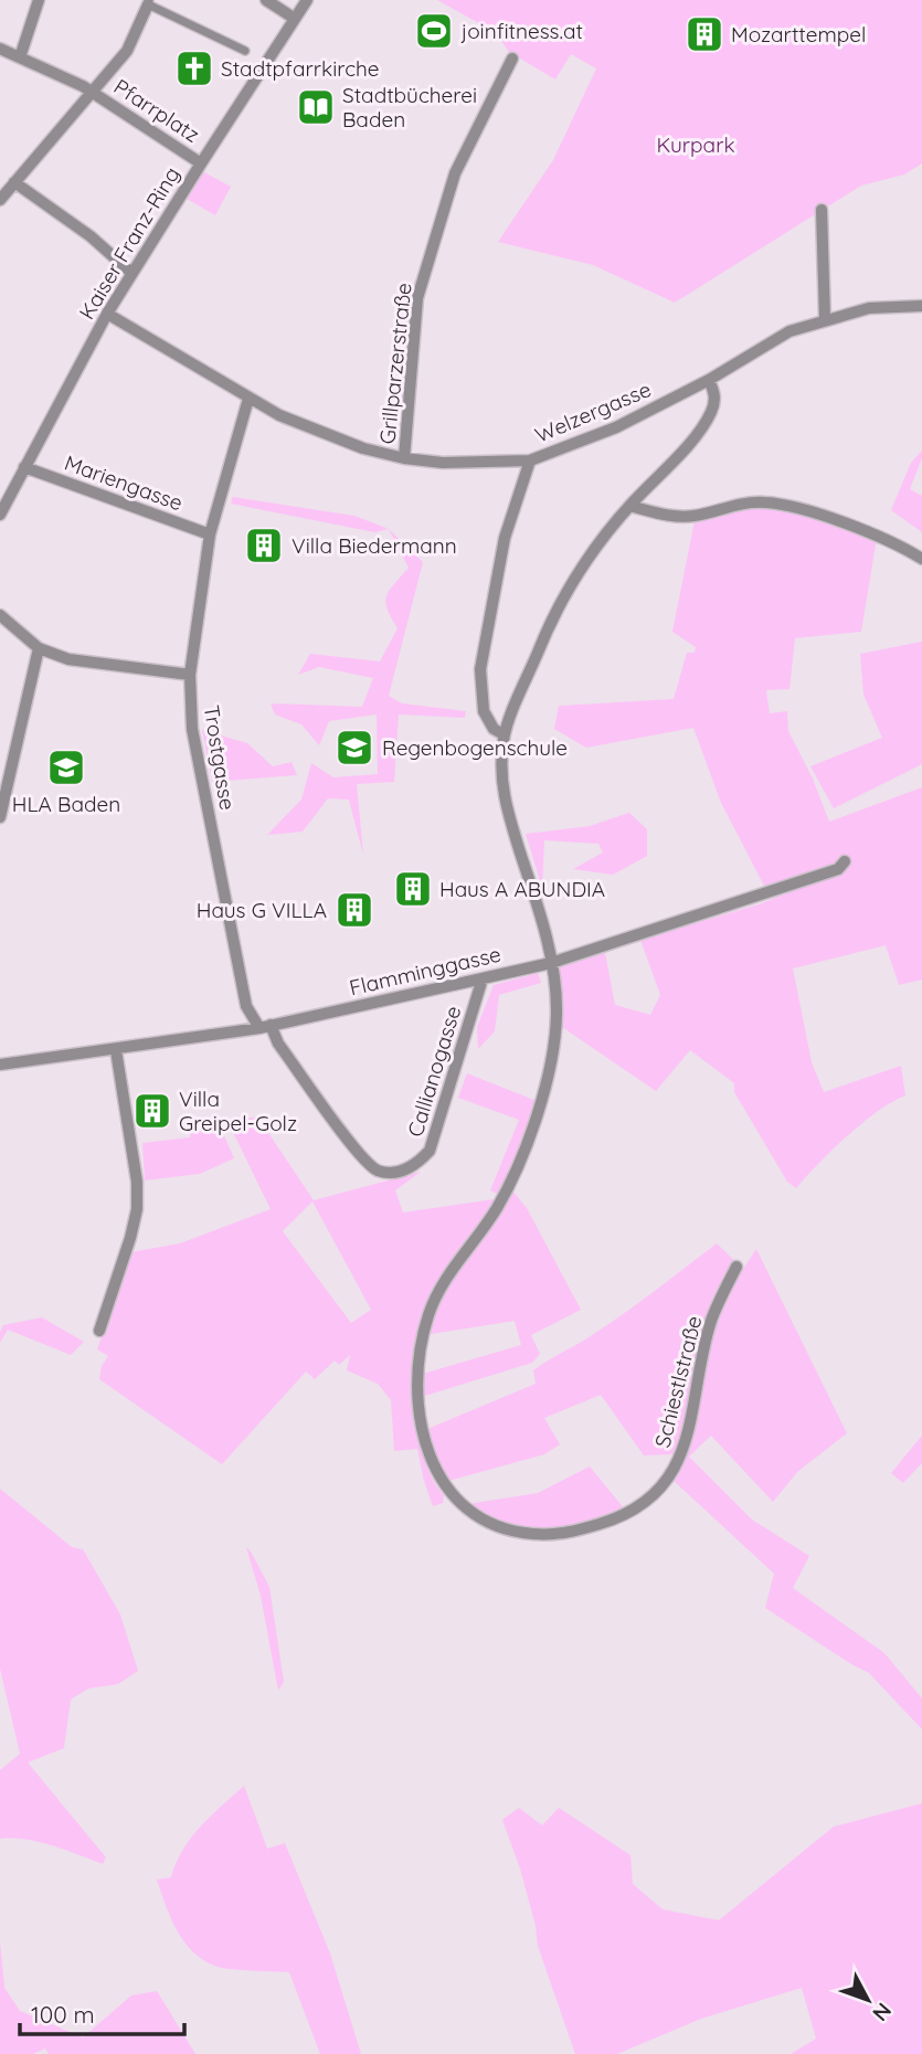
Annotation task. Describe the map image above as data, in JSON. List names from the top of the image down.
{
  "streets": {
    "street": [
      "Pfarrplatz",
      "Kaiser Franz-Ring",
      "Grillparzerstraße",
      "Welzergasse",
      "Mariengasse",
      "Trostgasse",
      "Flamminggasse",
      "Callianogasse",
      "Schiestlstraße"
    ]
  },
  "crossings": [
    ["Pfarrplatz", "Kaiser Franz-Ring"],
    ["Kaiser Franz-Ring", "Welzergasse"],
    ["Kaiser Franz-Ring", "Mariengasse"],
    ["Grillparzerstraße", "Welzergasse"],
    ["Welzergasse", "Trostgasse"],
    ["Welzergasse", "Schiestlstraße"],
    ["Mariengasse", "Trostgasse"],
    ["Trostgasse", "Flamminggasse"],
    ["Trostgasse", "Callianogasse"],
    ["Flamminggasse", "Callianogasse"],
    ["Flamminggasse", "Schiestlstraße"]
  ],
  "parks": ["Kurpark"],
  "places": {
    "sports": ["joinfitness.at"],
    "building": [
      "Mozarttempel",
      "Villa Biedermann",
      "Haus A ABUNDIA",
      "Haus G VILLA",
      "Villa Greipel-Golz"
    ],
    "church": ["Stadtpfarrkirche"],
    "library": ["Stadtbücherei Baden"],
    "school or university": ["Regenbogenschule", "HLA Baden"]
  },
  "scale_bar": "100 m",
  "north": "bottom right"
}
